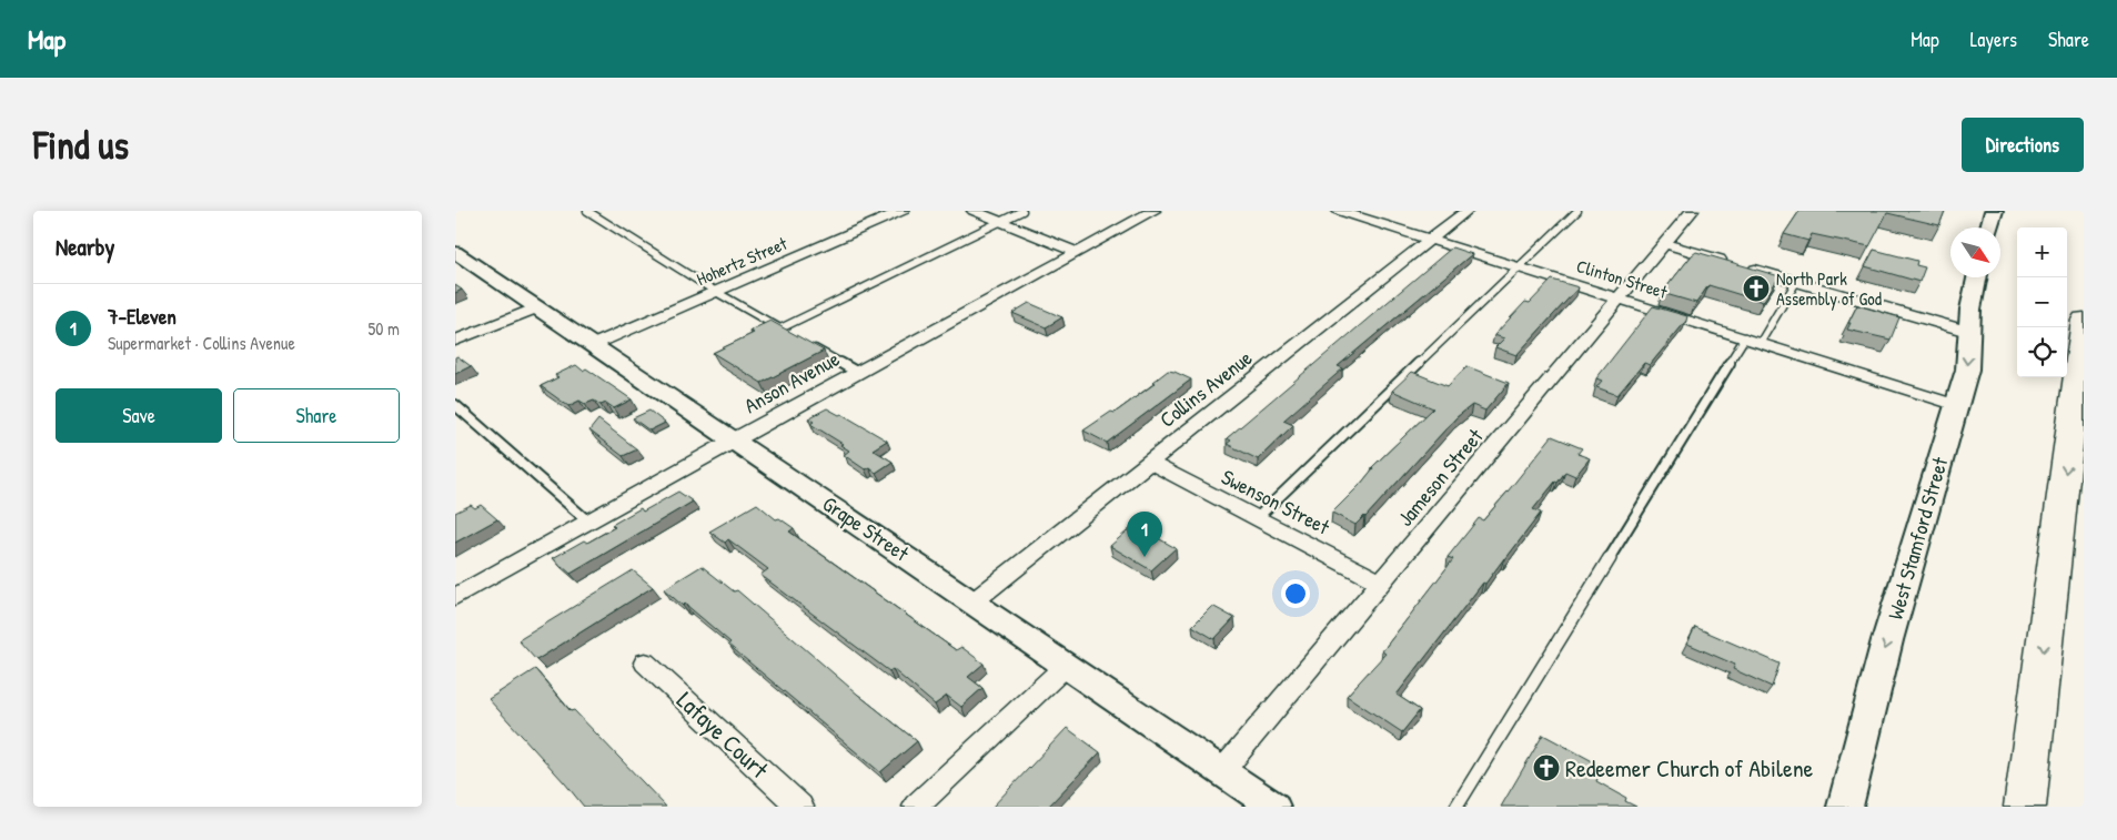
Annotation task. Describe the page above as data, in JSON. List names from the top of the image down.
{
  "streets": {
    "main road": ["West Stamford Street"],
    "street": [
      "Hohertz Street",
      "Clinton Street",
      "Anson Avenue",
      "Collins Avenue",
      "Jameson Street",
      "Swenson Street",
      "Grape Street",
      "Lafaye Court"
    ]
  },
  "crossings": [
    ["Hohertz Street", "Grape Street"],
    ["Clinton Street", "Collins Avenue"],
    ["Clinton Street", "Jameson Street"],
    ["Clinton Street", "West Stamford Street"],
    ["Anson Avenue", "Grape Street"],
    ["Collins Avenue", "Swenson Street"],
    ["Collins Avenue", "Grape Street"],
    ["Jameson Street", "Swenson Street"],
    ["Jameson Street", "Grape Street"]
  ],
  "one_way": ["West Stamford Street"],
  "places": {
    "church": ["North Park Assembly of God", "Redeemer Church of Abilene"]
  },
  "north": "bottom right",
  "page": {
    "header": "Map",
    "nav": ["Map", "Layers", "Share"],
    "buttons": [
      "Directions",
      ["Save", "Share"]
    ],
    "title": "Find us",
    "heading": "Nearby",
    "map_buttons": ["+", "−"],
    "list": [
      {
        "mark": "1",
        "name": "7-Eleven",
        "note": "Supermarket · Collins Avenue",
        "value": "50 m"
      }
    ],
    "pins": "1"
  }
}
